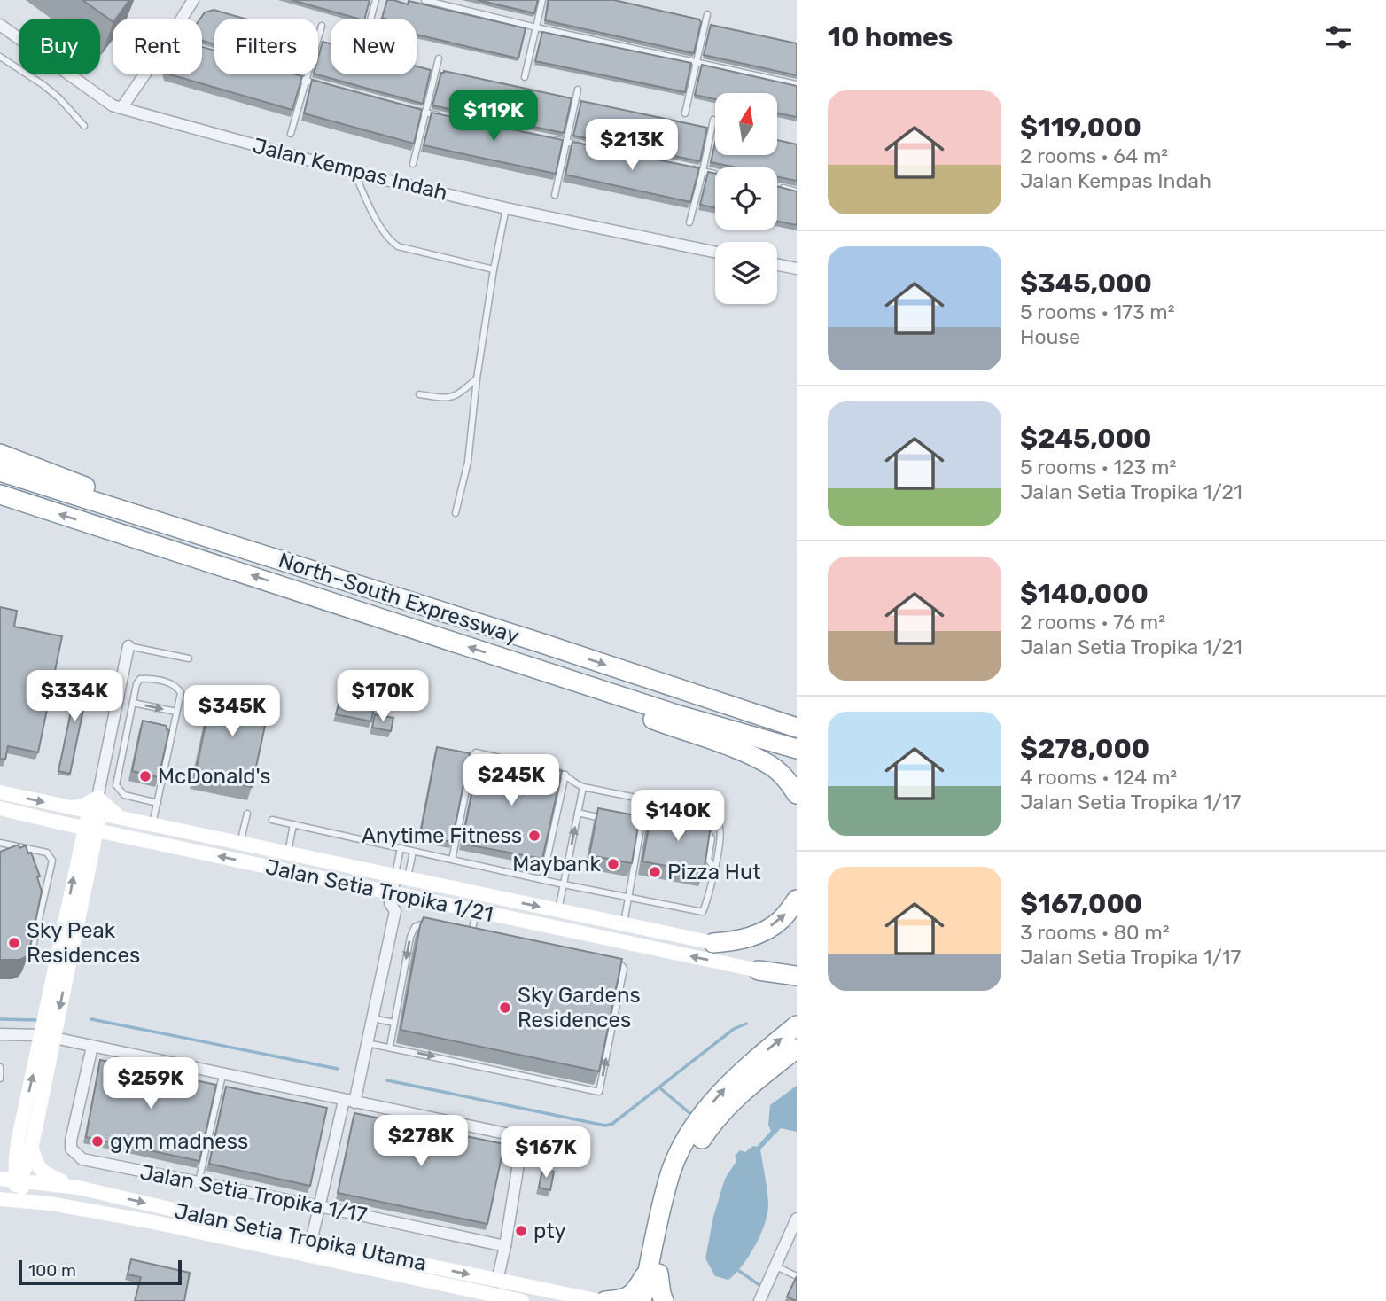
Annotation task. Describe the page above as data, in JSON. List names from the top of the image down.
{
  "streets": {
    "highway": ["North–South Expressway"],
    "street": [
      "Jalan Kempas Indah",
      "Jalan Setia Tropika 1/21",
      "Jalan Setia Tropika 1/17",
      "Jalan Setia Tropika Utama"
    ]
  },
  "places": [
    "McDonald's",
    "Anytime Fitness",
    "Maybank",
    "Pizza Hut",
    "Sky Peak Residences",
    "Sky Gardens Residences",
    "gym madness",
    "pty"
  ],
  "scale_bar": "100 m",
  "north": "top",
  "page": {
    "heading": "10 homes",
    "chip": [
      "Buy",
      "Rent",
      "Filters",
      "New"
    ],
    "list": [
      {
        "name": "$119,000",
        "note": "2 rooms · 64 m² · Jalan Kempas Indah"
      },
      {
        "name": "$345,000",
        "note": "5 rooms · 173 m² · House"
      },
      {
        "name": "$245,000",
        "note": "5 rooms · 123 m² · Jalan Setia Tropika 1/21"
      },
      {
        "name": "$140,000",
        "note": "2 rooms · 76 m² · Jalan Setia Tropika 1/21"
      },
      {
        "name": "$278,000",
        "note": "4 rooms · 124 m² · Jalan Setia Tropika 1/17"
      },
      {
        "name": "$167,000",
        "note": "3 rooms · 80 m² · Jalan Setia Tropika 1/17"
      }
    ],
    "price": [
      "$119K",
      "$213K",
      "$334K",
      "$170K",
      "$345K",
      "$245K",
      "$140K",
      "$259K",
      "$278K",
      "$167K"
    ],
    "scale": "100 m"
  }
}
